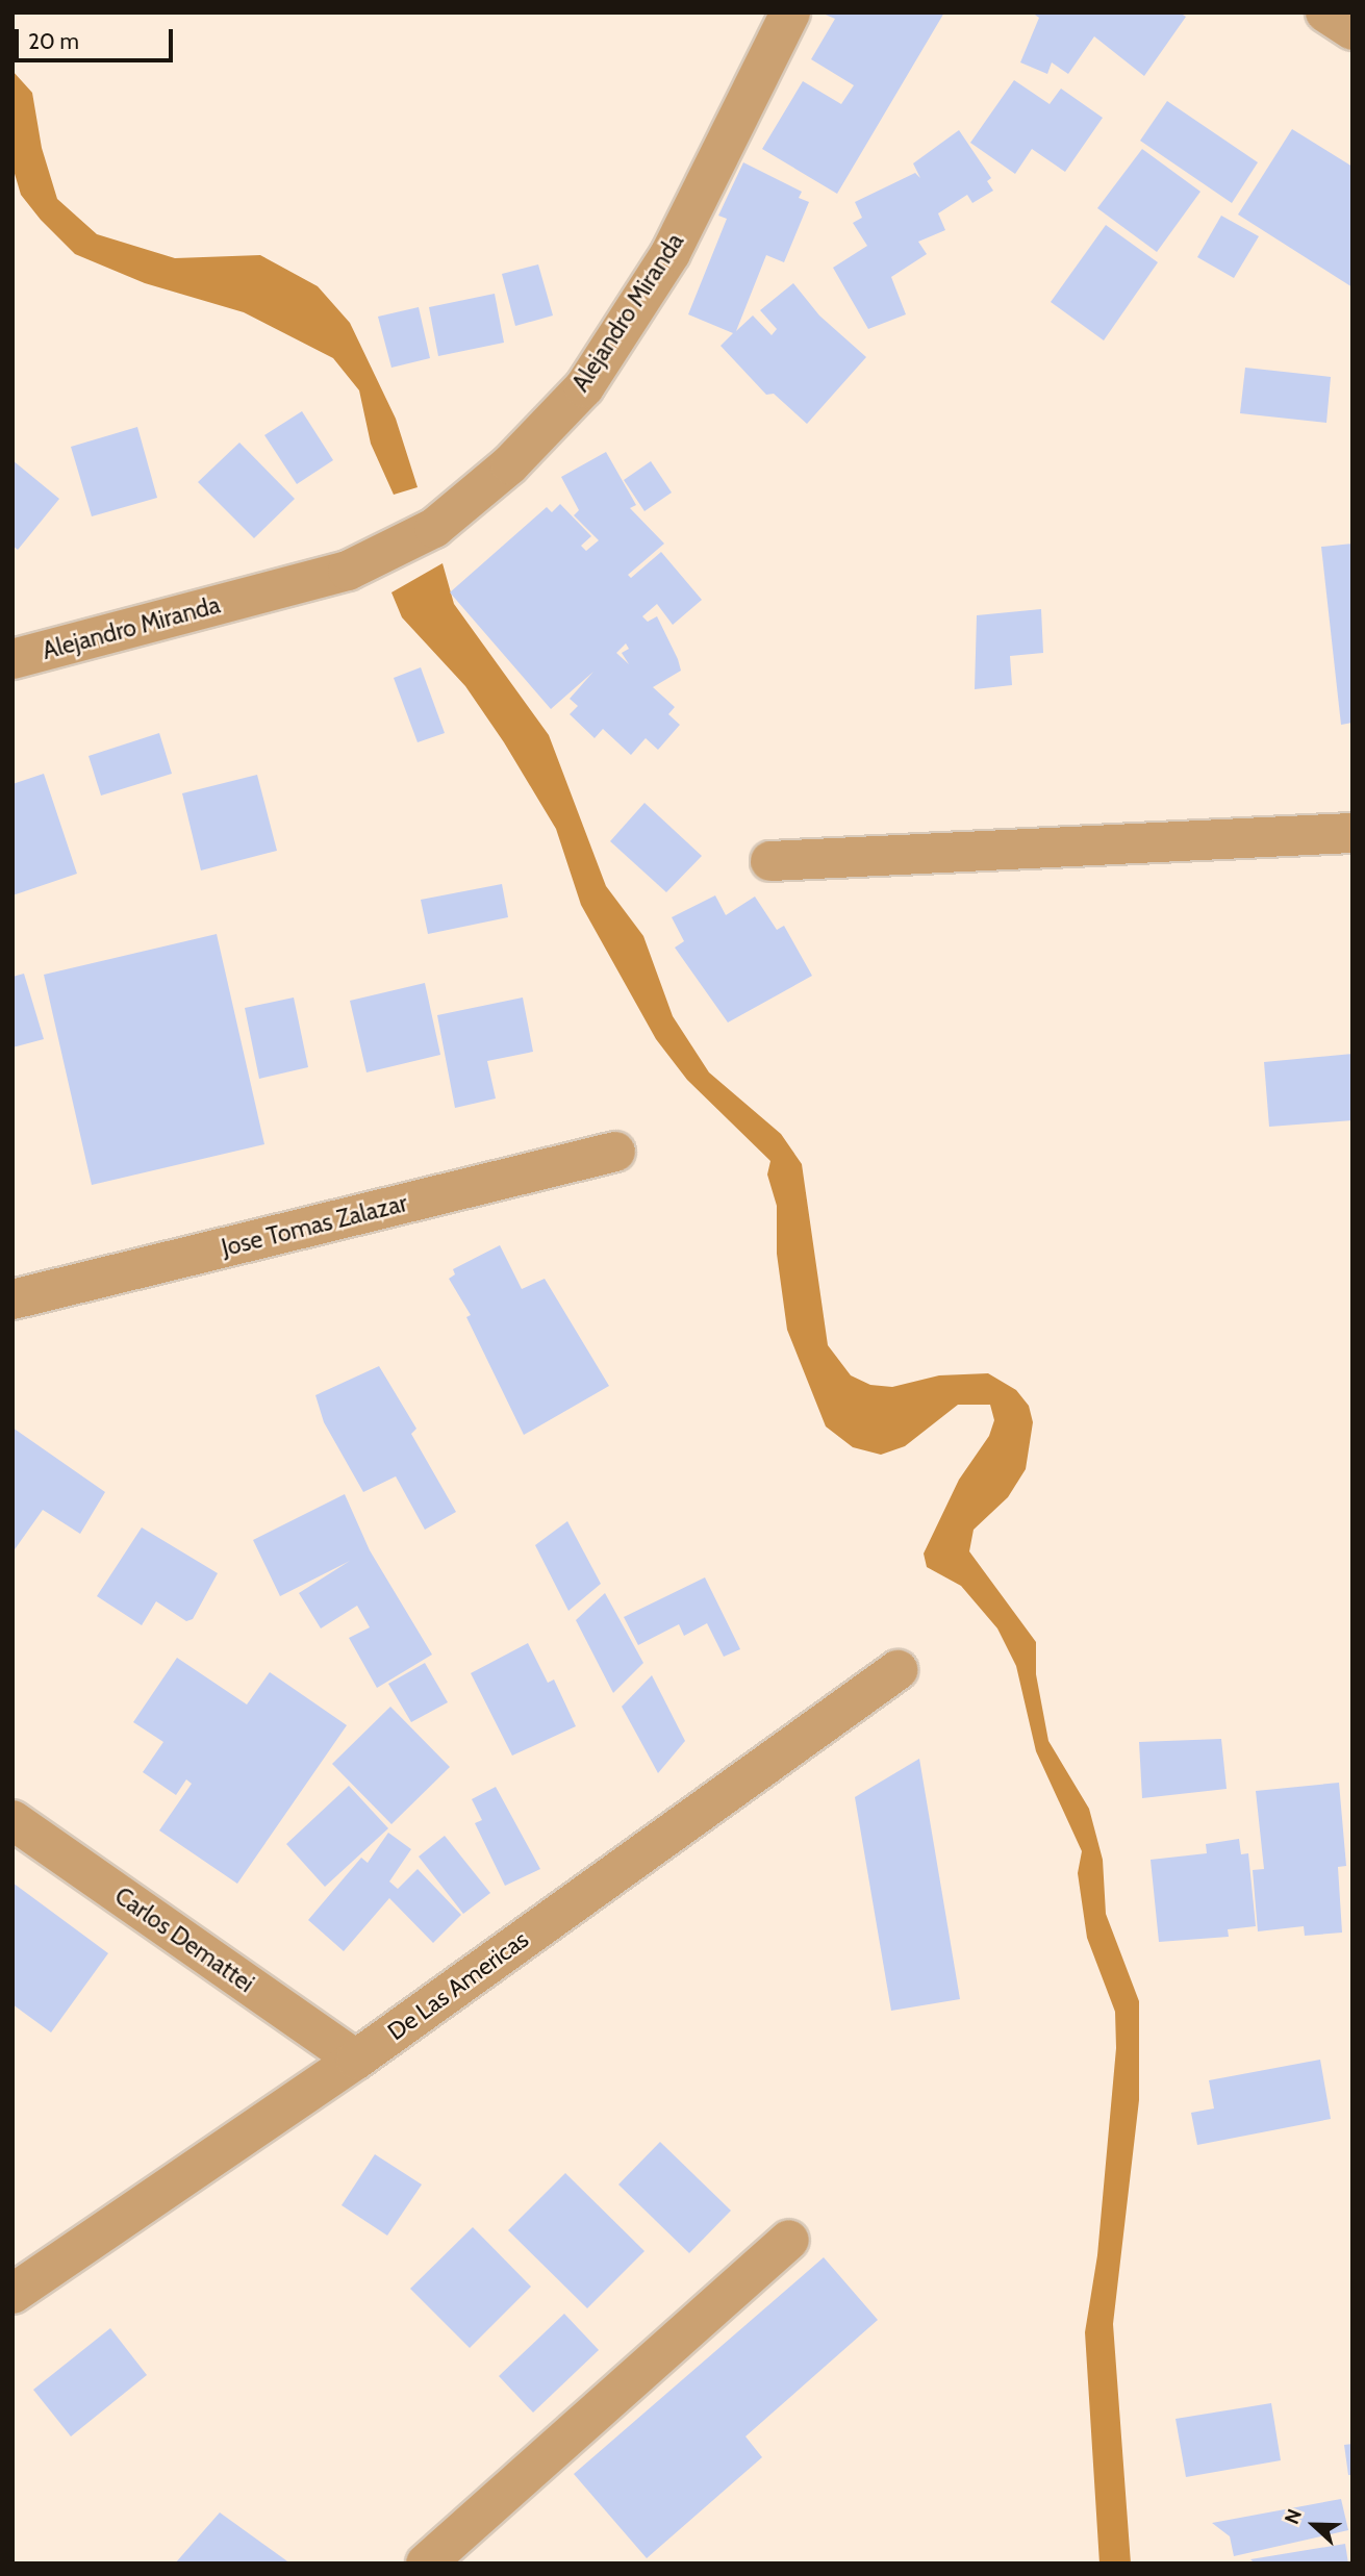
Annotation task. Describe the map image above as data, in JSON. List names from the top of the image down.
{
  "streets": {
    "street": [
      "Alejandro Miranda",
      "Jose Tomas Zalazar",
      "Carlos Demattei",
      "De Las Americas"
    ]
  },
  "crossings": [
    ["Carlos Demattei", "De Las Americas"]
  ],
  "scale_bar": "20 m",
  "north": "left"
}
